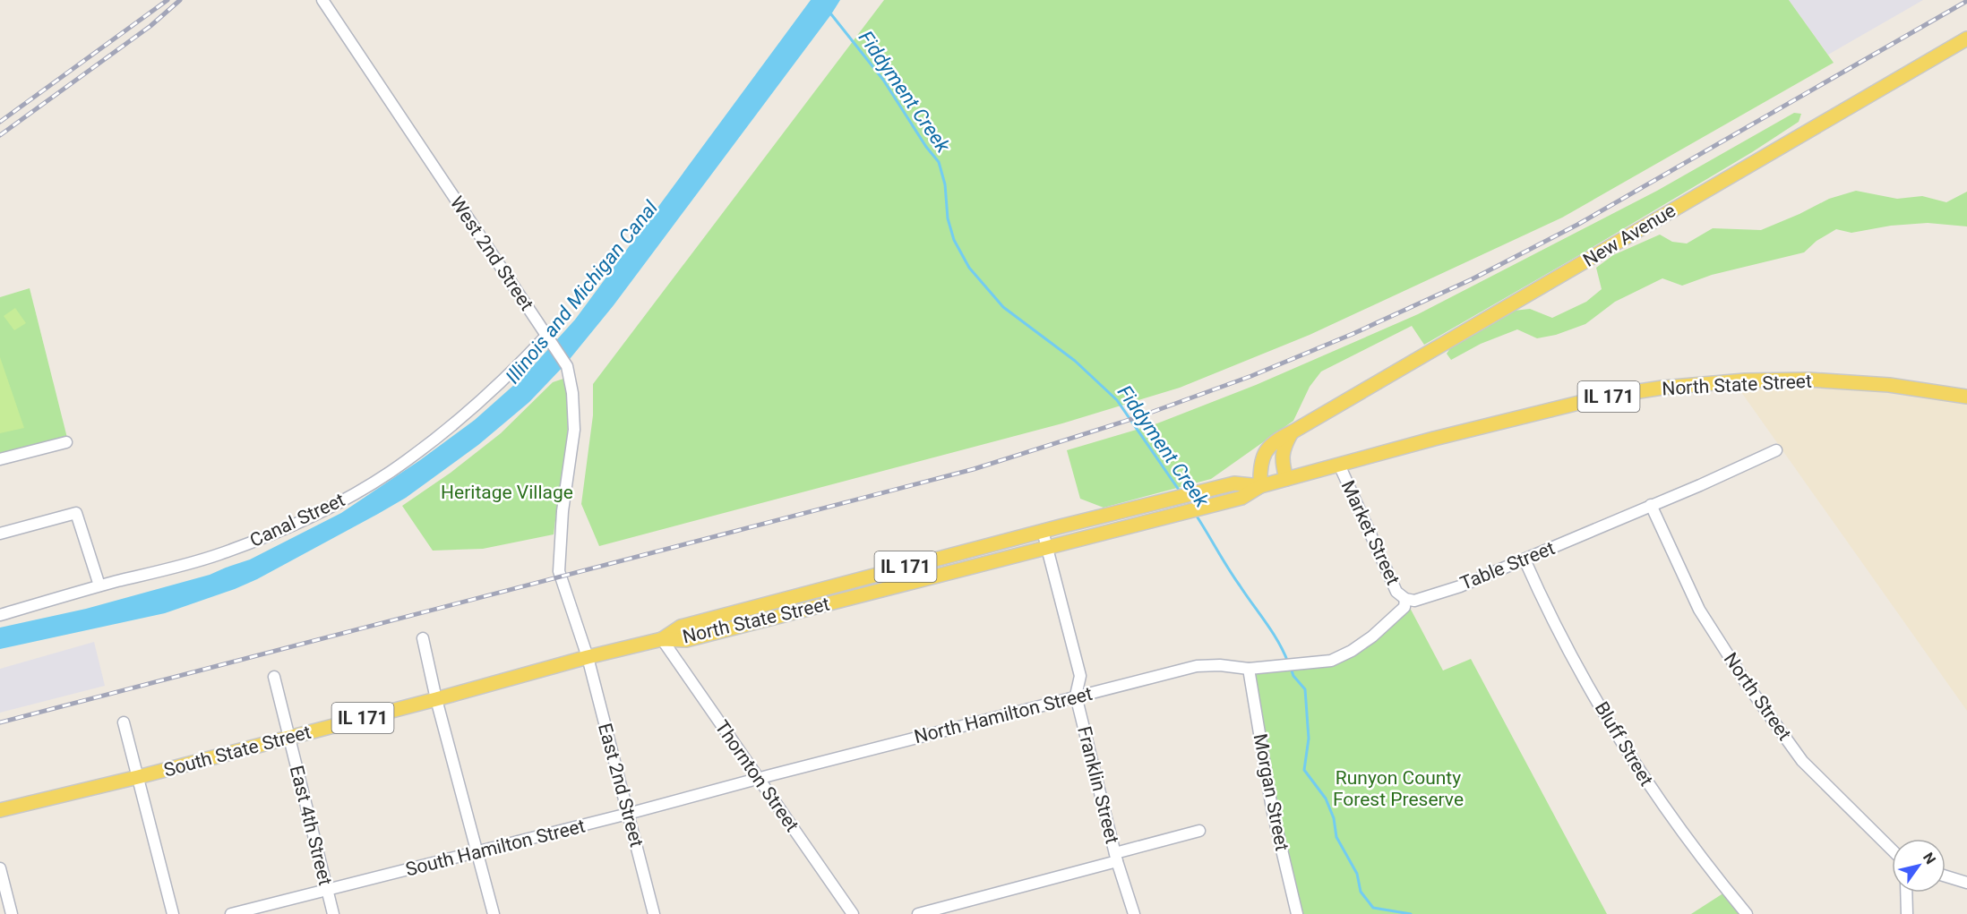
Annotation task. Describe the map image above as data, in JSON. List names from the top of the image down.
{
  "streets": {
    "main road": [
      "New Avenue",
      "North State Street",
      "IL 171",
      "South State Street"
    ],
    "street": [
      "West 2nd Street",
      "Canal Street",
      "Market Street",
      "Table Street",
      "North Street",
      "North Hamilton Street",
      "Bluff Street",
      "Thornton Street",
      "East 2nd Street",
      "Franklin Street",
      "Morgan Street",
      "East 4th Street",
      "South Hamilton Street"
    ]
  },
  "crossings": [
    ["New Avenue", "North State Street"],
    ["West 2nd Street", "Canal Street"],
    ["West 2nd Street", "South State Street"],
    ["West 2nd Street", "East 2nd Street"],
    ["North State Street", "Market Street"],
    ["North State Street", "South State Street"],
    ["North State Street", "Thornton Street"],
    ["North State Street", "Franklin Street"],
    ["Market Street", "Table Street"],
    ["Table Street", "North Street"],
    ["Table Street", "Bluff Street"],
    ["North Hamilton Street", "Thornton Street"],
    ["North Hamilton Street", "Franklin Street"],
    ["North Hamilton Street", "Morgan Street"],
    ["North Hamilton Street", "South Hamilton Street"],
    ["South State Street", "Thornton Street"],
    ["South State Street", "East 2nd Street"],
    ["South State Street", "East 4th Street"],
    ["Thornton Street", "South Hamilton Street"],
    ["East 2nd Street", "South Hamilton Street"],
    ["East 4th Street", "South Hamilton Street"]
  ],
  "water": ["Fiddyment Creek", "Illinois and Michigan Canal"],
  "parks": ["Heritage Village", "Runyon County Forest Preserve"],
  "north": "top right"
}
